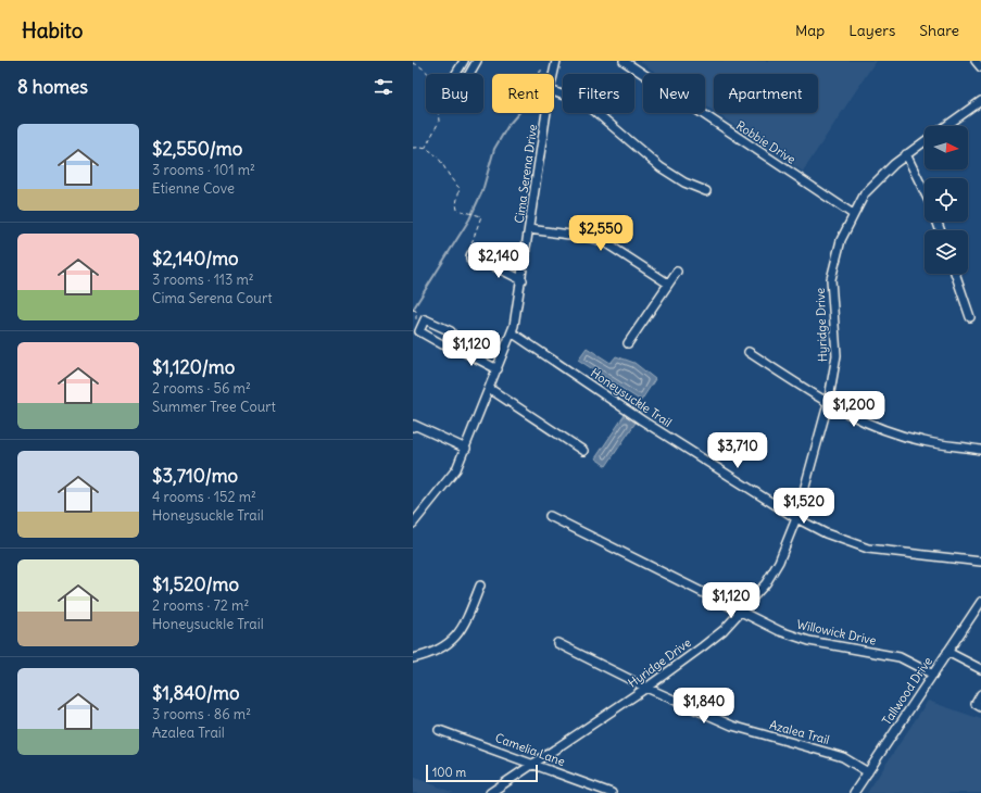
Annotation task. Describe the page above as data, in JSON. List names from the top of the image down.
{
  "streets": {
    "street": [
      "Robbie Drive",
      "Cima Serena Drive",
      "Hyridge Drive",
      "Honeysuckle Trail",
      "Willowick Drive",
      "Tallwood Drive",
      "Azalea Trail",
      "Camelia Lane"
    ]
  },
  "crossings": [
    ["Robbie Drive", "Hyridge Drive"],
    ["Cima Serena Drive", "Honeysuckle Trail"],
    ["Hyridge Drive", "Honeysuckle Trail"],
    ["Hyridge Drive", "Willowick Drive"],
    ["Hyridge Drive", "Azalea Trail"],
    ["Hyridge Drive", "Camelia Lane"],
    ["Willowick Drive", "Tallwood Drive"],
    ["Tallwood Drive", "Azalea Trail"]
  ],
  "scale_bar": "100 m",
  "north": "right",
  "page": {
    "header": "Habito",
    "nav": ["Map", "Layers", "Share"],
    "heading": "8 homes",
    "chip": [
      "Buy",
      "Rent",
      "Filters",
      "New",
      "Apartment"
    ],
    "list": [
      {
        "name": "$2,550/mo",
        "note": "3 rooms · 101 m² · Etienne Cove"
      },
      {
        "name": "$2,140/mo",
        "note": "3 rooms · 113 m² · Cima Serena Court"
      },
      {
        "name": "$1,120/mo",
        "note": "2 rooms · 56 m² · Summer Tree Court"
      },
      {
        "name": "$3,710/mo",
        "note": "4 rooms · 152 m² · Honeysuckle Trail"
      },
      {
        "name": "$1,520/mo",
        "note": "2 rooms · 72 m² · Honeysuckle Trail"
      },
      {
        "name": "$1,840/mo",
        "note": "3 rooms · 86 m² · Azalea Trail"
      }
    ],
    "price": [
      "$2,550",
      "$2,140",
      "$1,120",
      "$1,200",
      "$3,710",
      "$1,520",
      "$1,120",
      "$1,840"
    ],
    "scale": "100 m"
  }
}
